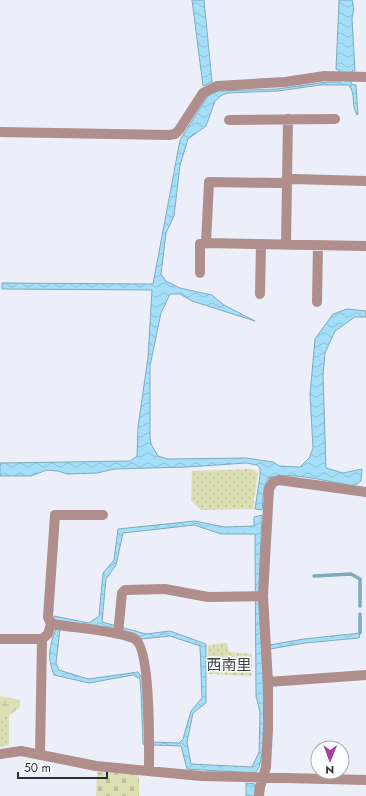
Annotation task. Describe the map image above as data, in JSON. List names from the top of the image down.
{
  "districts": ["西南里"],
  "scale_bar": "50 m",
  "north": "bottom"
}
